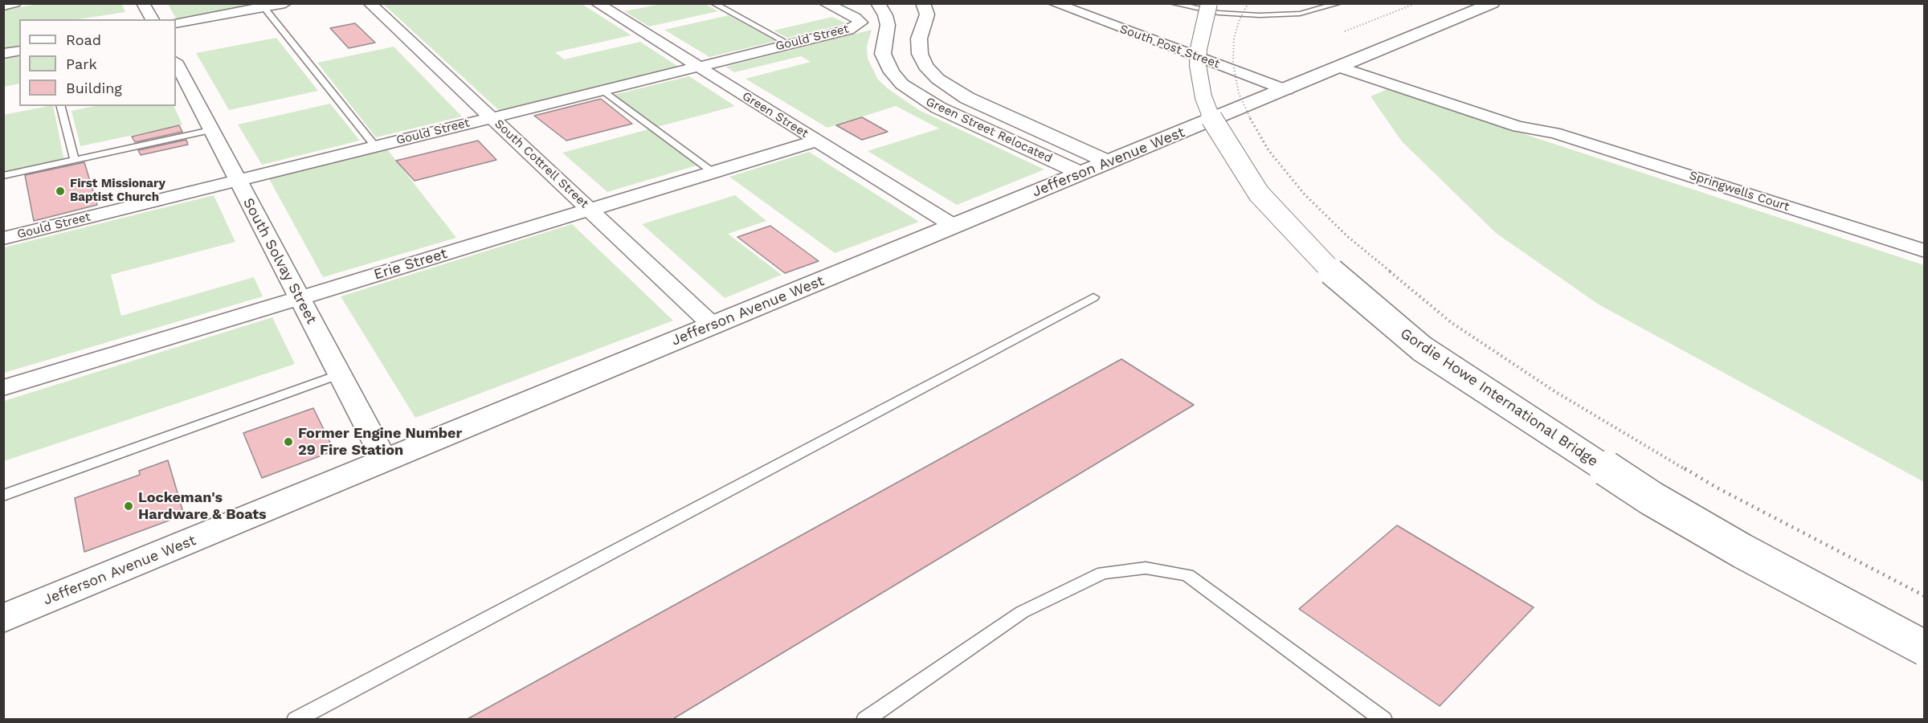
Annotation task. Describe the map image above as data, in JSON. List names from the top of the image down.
{
  "streets": {
    "main road": ["Green Street Relocated", "Jefferson Avenue West", "Gordie Howe International Bridge"],
    "street": [
      "Gould Street",
      "South Post Street",
      "Green Street",
      "South Cottrell Street",
      "Springwells Court",
      "South Solvay Street",
      "Erie Street"
    ]
  },
  "crossings": [
    ["Gould Street", "Green Street"],
    ["Gould Street", "South Cottrell Street"],
    ["Gould Street", "South Solvay Street"],
    ["South Post Street", "Jefferson Avenue West"],
    ["Green Street", "Jefferson Avenue West"],
    ["Green Street", "Erie Street"],
    ["Green Street Relocated", "Jefferson Avenue West"],
    ["Jefferson Avenue West", "South Cottrell Street"],
    ["Jefferson Avenue West", "Springwells Court"],
    ["Jefferson Avenue West", "South Solvay Street"],
    ["South Cottrell Street", "Erie Street"],
    ["South Solvay Street", "Erie Street"]
  ],
  "places": ["First Missionary Baptist Church", "Former Engine Number 29 Fire Station", "Lockeman's Hardware & Boats"],
  "legend": ["Road", "Park", "Building"]
}
